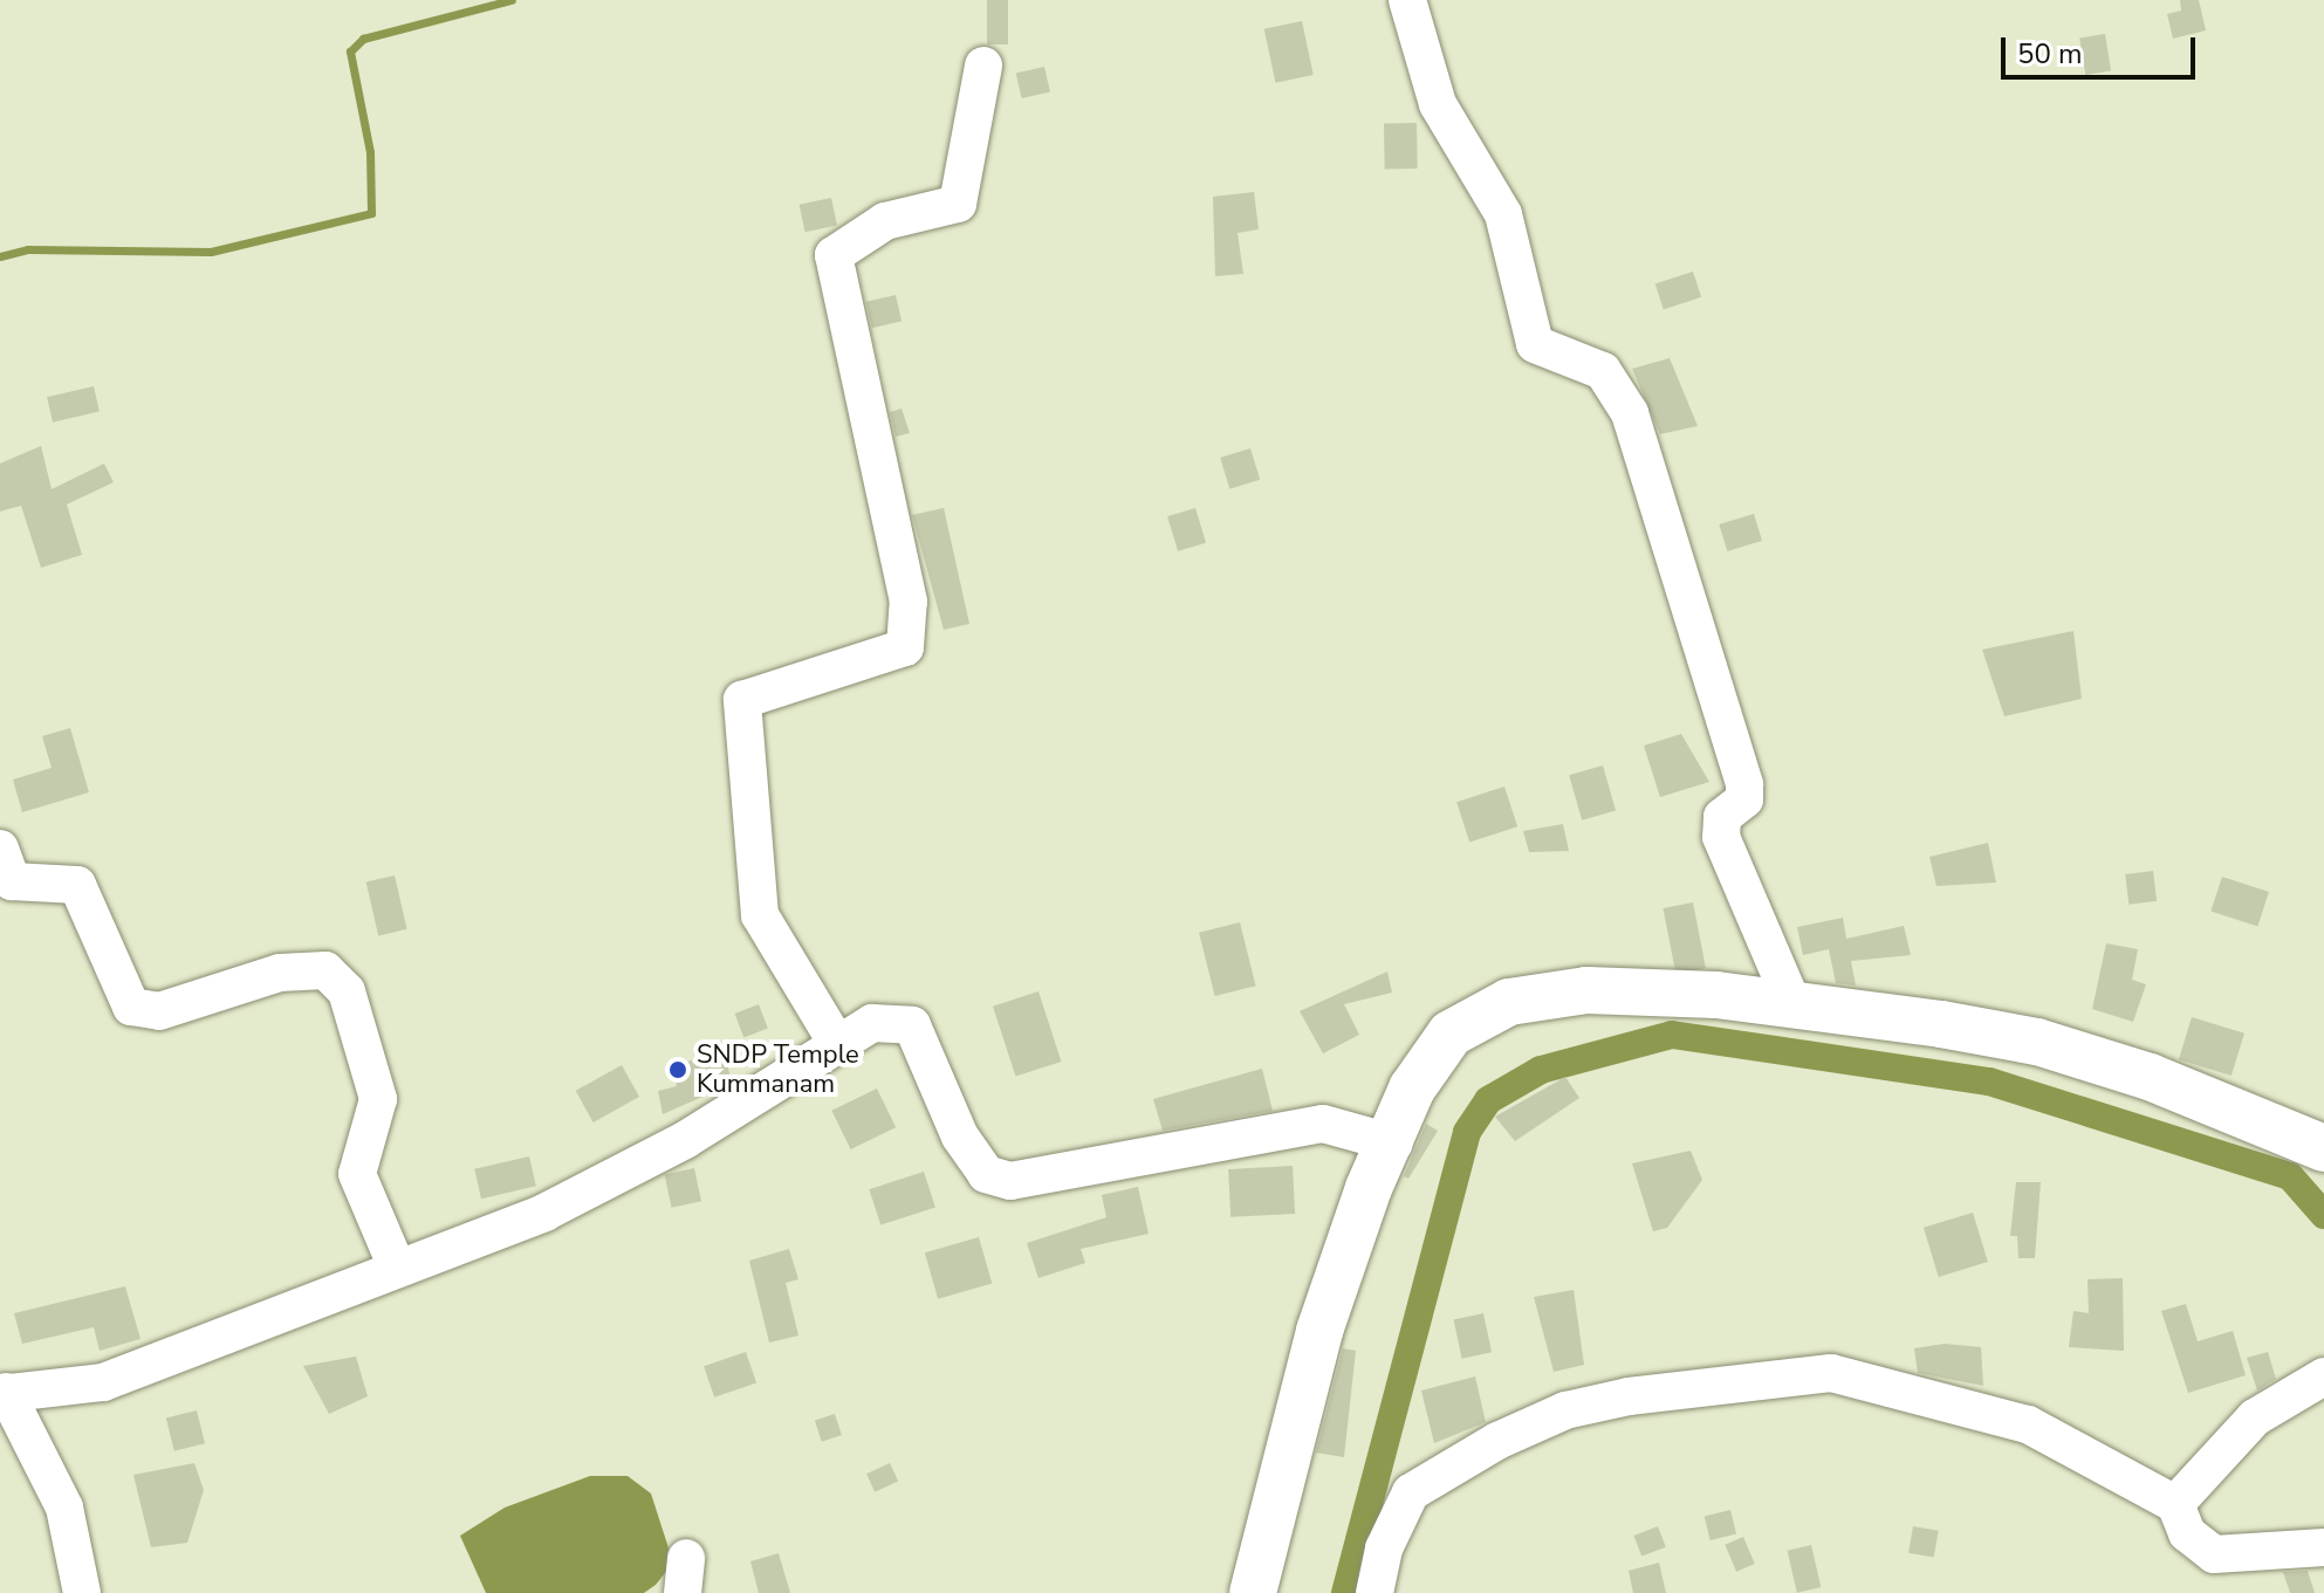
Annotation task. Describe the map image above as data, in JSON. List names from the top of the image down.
{
  "places": ["SNDP Temple Kummanam"],
  "scale_bar": "50 m"
}
